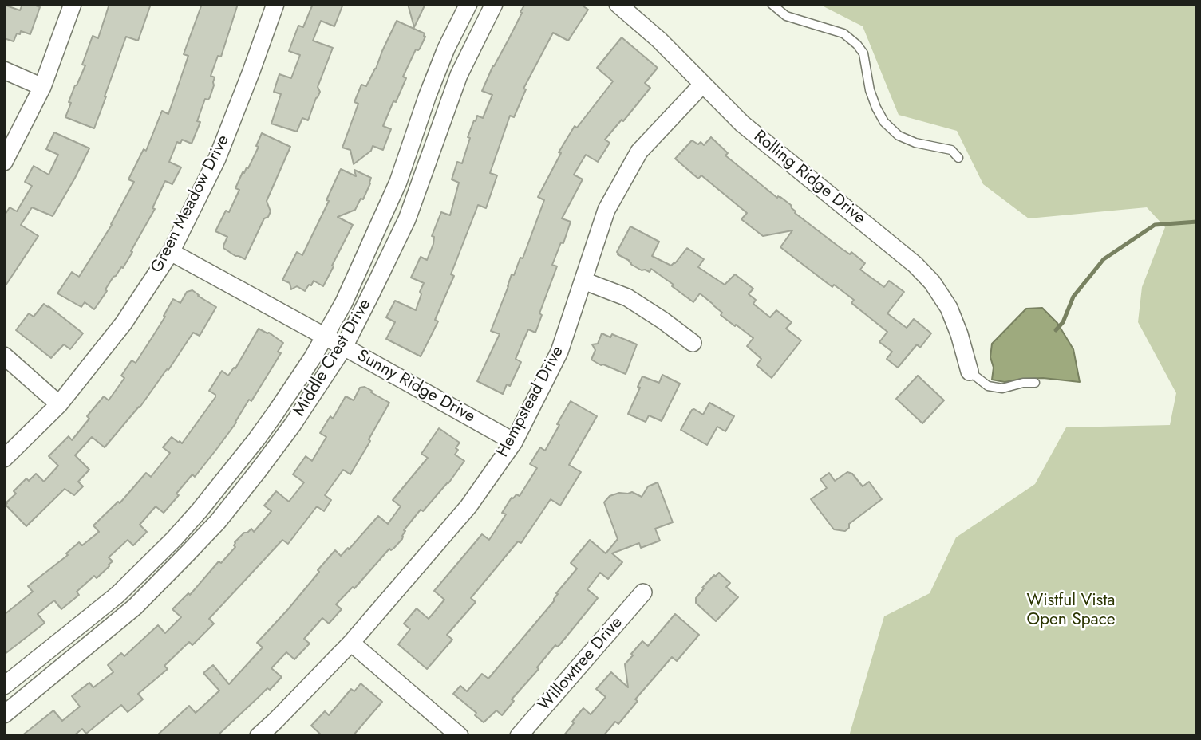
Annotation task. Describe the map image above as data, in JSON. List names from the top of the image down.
{
  "streets": {
    "street": [
      "Rolling Ridge Drive",
      "Green Meadow Drive",
      "Middle Crest Drive",
      "Sunny Ridge Drive",
      "Hempstead Drive",
      "Willowtree Drive"
    ]
  },
  "crossings": [
    ["Rolling Ridge Drive", "Hempstead Drive"],
    ["Green Meadow Drive", "Sunny Ridge Drive"],
    ["Middle Crest Drive", "Sunny Ridge Drive"],
    ["Sunny Ridge Drive", "Hempstead Drive"]
  ],
  "parks": ["Wistful Vista Open Space"]
}
